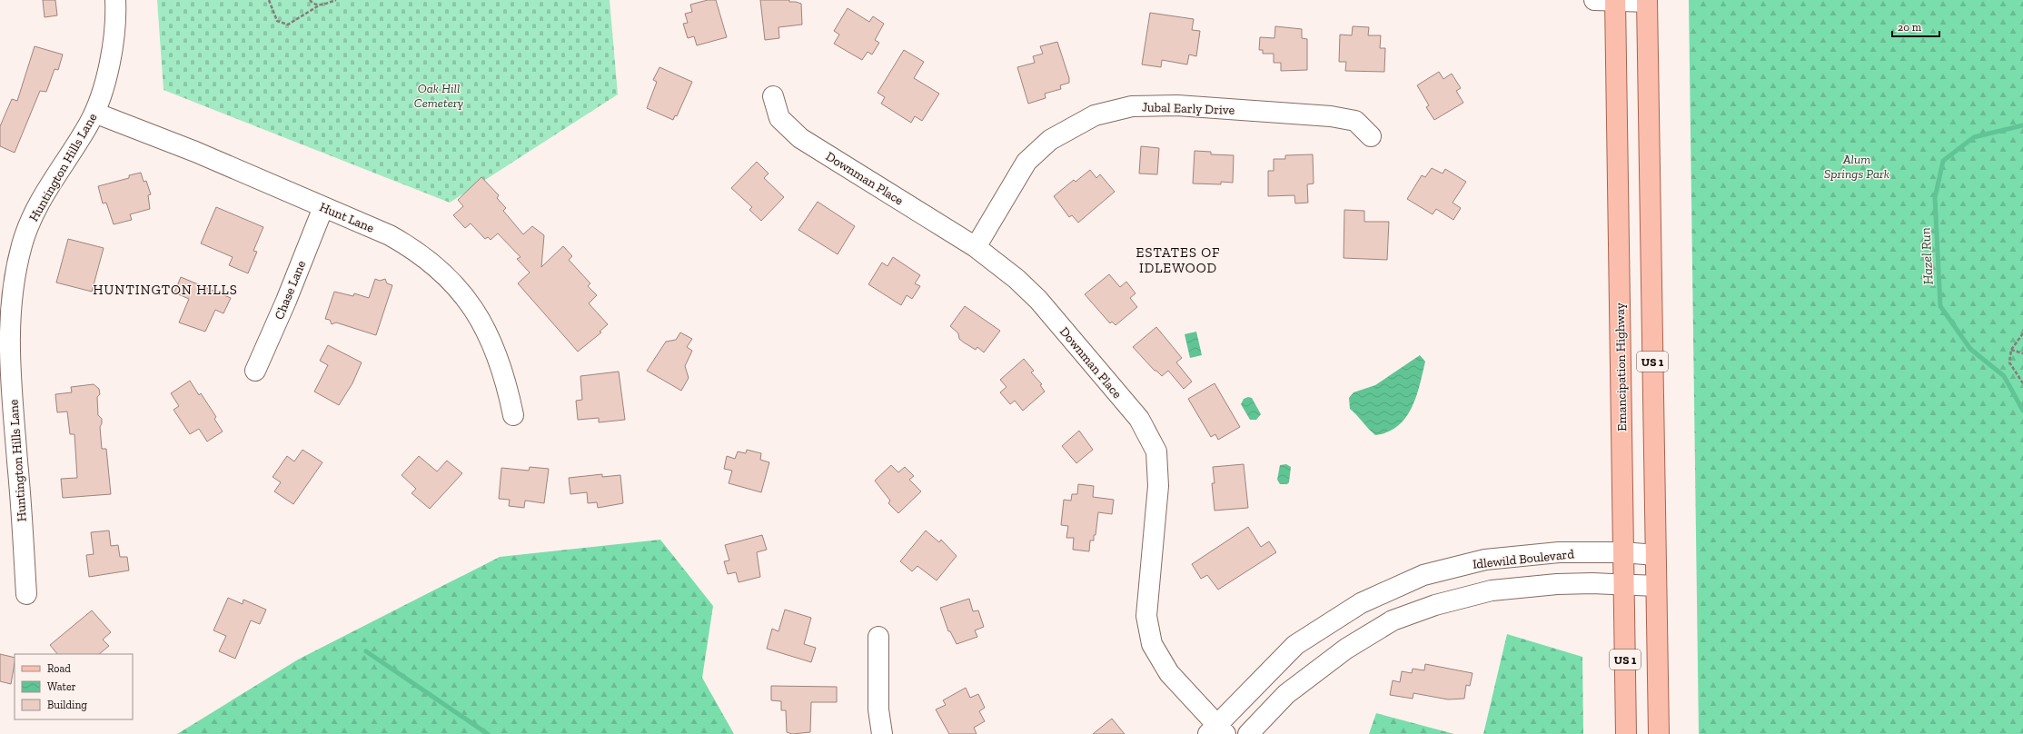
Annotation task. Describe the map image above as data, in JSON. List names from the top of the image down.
{
  "streets": {
    "main road": ["US 1", "Emancipation Highway"],
    "street": [
      "Jubal Early Drive",
      "Huntington Hills Lane",
      "Downman Place",
      "Hunt Lane",
      "Chase Lane",
      "Idlewild Boulevard"
    ]
  },
  "crossings": [
    ["Jubal Early Drive", "Downman Place"],
    ["Huntington Hills Lane", "Hunt Lane"],
    ["Downman Place", "Idlewild Boulevard"],
    ["Hunt Lane", "Chase Lane"],
    ["US 1", "Idlewild Boulevard"],
    ["Emancipation Highway", "Idlewild Boulevard"]
  ],
  "districts": ["ESTATES OF IDLEWOOD", "HUNTINGTON HILLS"],
  "water": ["Hazel Run"],
  "parks": ["Oak Hill Cemetery", "Alum Springs Park"],
  "legend": ["Road", "Water", "Building"],
  "scale_bar": "20 m"
}
